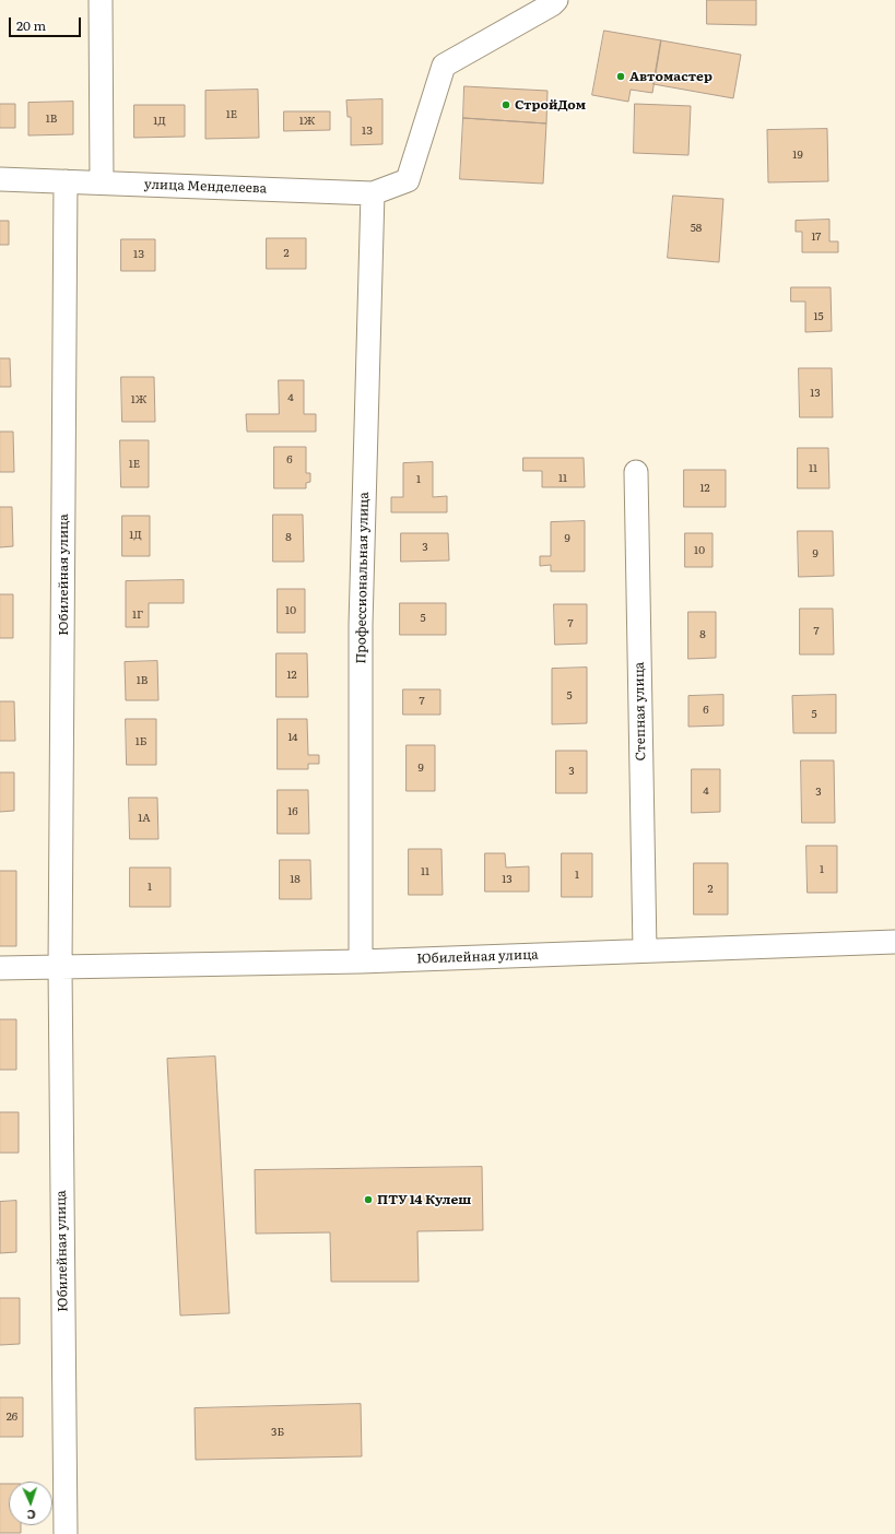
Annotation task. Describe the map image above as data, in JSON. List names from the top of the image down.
{
  "streets": {
    "street": [
      "улица Менделеева",
      "Юбилейная улица",
      "Профессиональная улица",
      "Степная улица"
    ]
  },
  "crossings": [
    ["улица Менделеева", "Юбилейная улица"],
    ["улица Менделеева", "Профессиональная улица"],
    ["Юбилейная улица", "Профессиональная улица"],
    ["Юбилейная улица", "Степная улица"]
  ],
  "places": ["Автомастер", "СтройДом", "ПТУ 14 Кулеш"],
  "house_numbers": [
    "1Е",
    "1В",
    "1Д",
    "1Ж",
    "1З",
    "19",
    "58",
    "17",
    "2",
    "1З",
    "15",
    "13",
    "4",
    "1Ж",
    "6",
    "1Е",
    "11",
    "11",
    "1",
    "12",
    "1Д",
    "8",
    "9",
    "3",
    "10",
    "9",
    "10",
    "1Г",
    "5",
    "7",
    "7",
    "8",
    "12",
    "1В",
    "5",
    "7",
    "6",
    "5",
    "14",
    "1Б",
    "9",
    "3",
    "4",
    "3",
    "16",
    "1А",
    "1",
    "11",
    "1",
    "18",
    "13",
    "1",
    "2",
    "26",
    "3Б"
  ],
  "scale_bar": "20 m",
  "north": "bottom"
}
